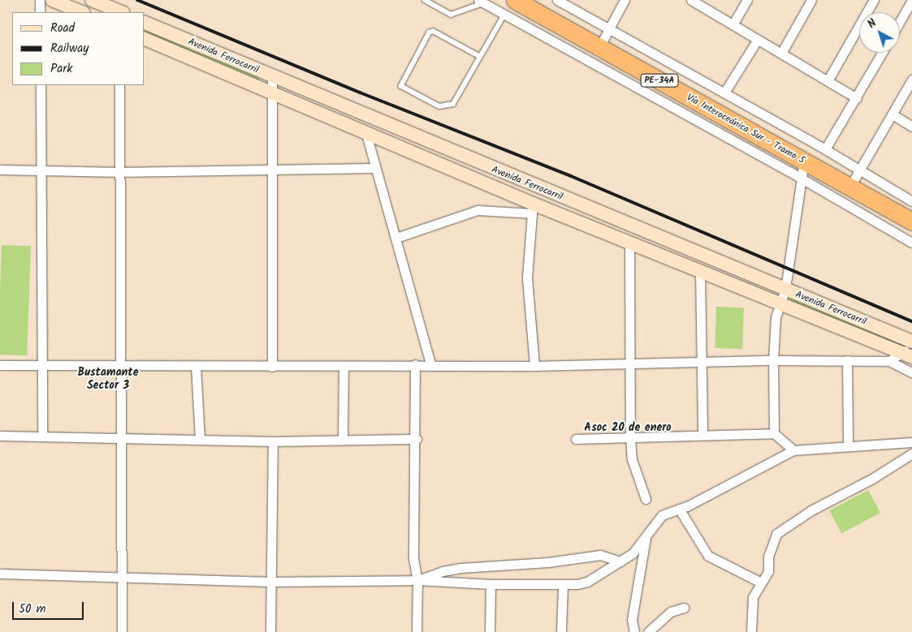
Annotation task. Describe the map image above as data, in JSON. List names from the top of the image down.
{
  "streets": {
    "highway": ["PE-34A", "Vía Interoceánica Sur - Tramo 5"],
    "main road": ["Avenida Ferrocarril"]
  },
  "districts": ["Bustamante Sector 3", "Asoc 20 de enero"],
  "legend": ["Road", "Railway", "Park"],
  "scale_bar": "50 m",
  "north": "top left"
}
